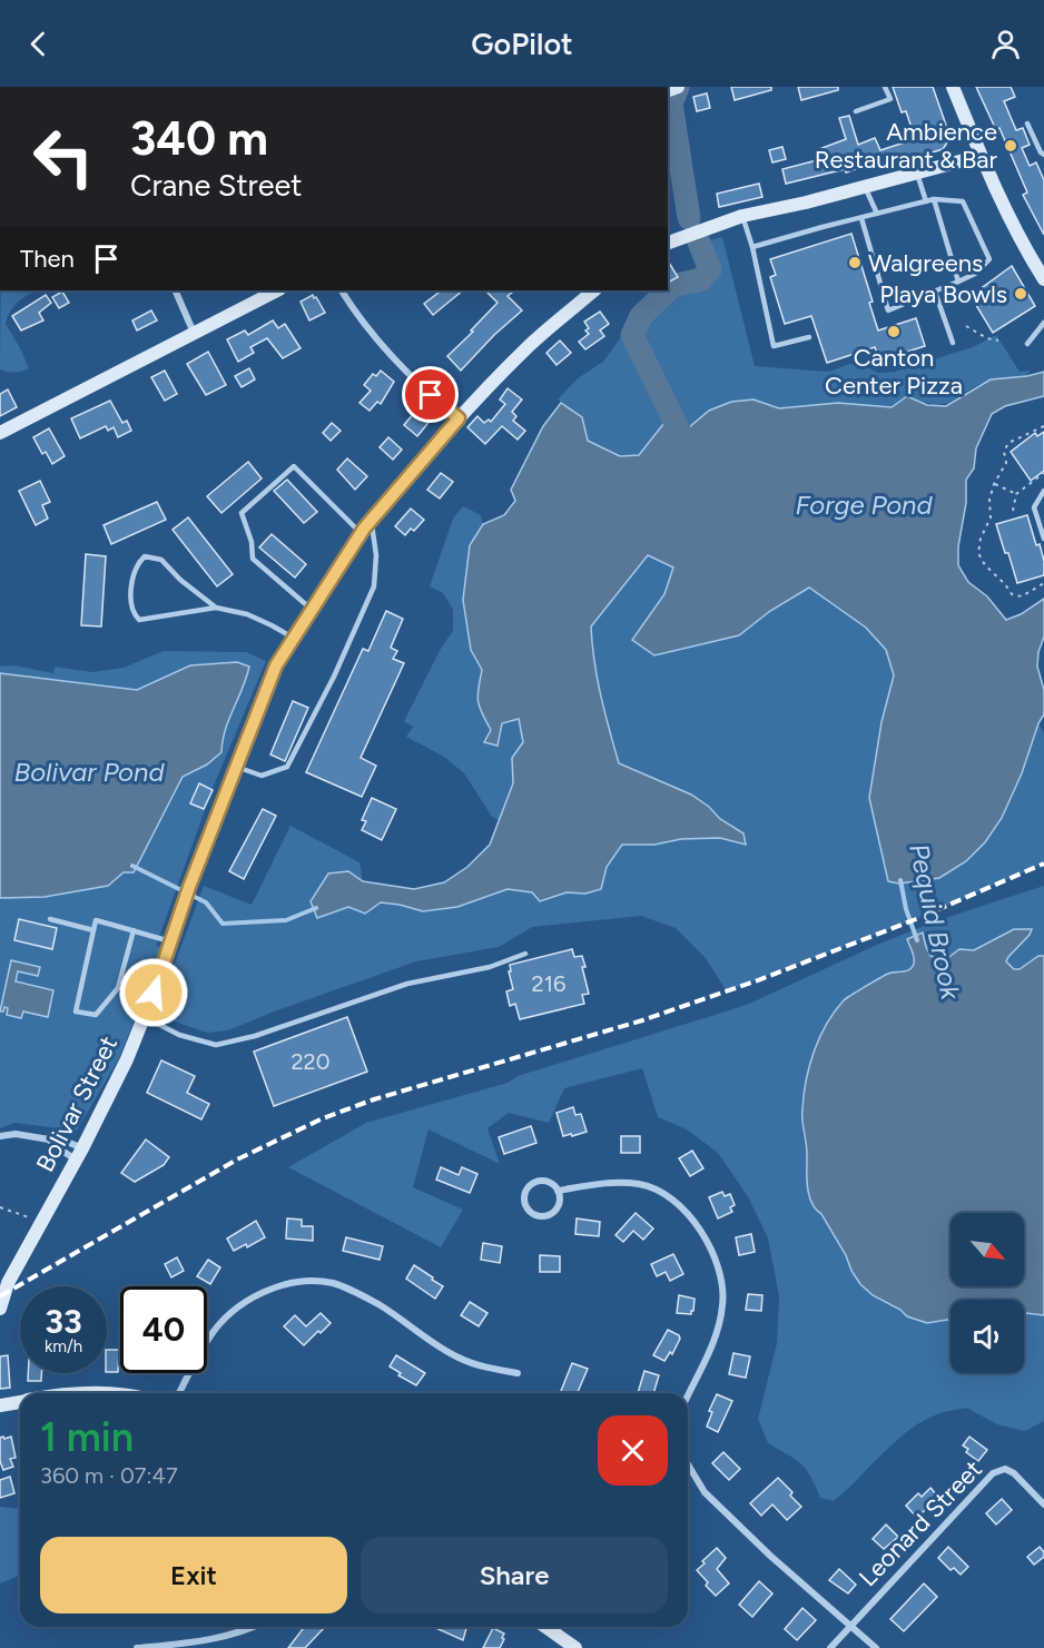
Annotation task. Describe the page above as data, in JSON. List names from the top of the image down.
{
  "streets": {
    "street": ["Bolivar Street", "Leonard Street"]
  },
  "water": ["Forge Pond", "Bolivar Pond", "Pequid Brook"],
  "places": [
    "Ambience Restaurant & Bar",
    "Walgreens",
    "Playa Bowls",
    "Canton Center Pizza"
  ],
  "house_numbers": ["216", "220"],
  "north": "bottom right",
  "page": {
    "header": "GoPilot",
    "turn": ["340 m", "Crane Street"],
    "then": "Then",
    "speed": "33 km/h",
    "limit": "40",
    "heading": ["1 min", "360 m · 07:47"],
    "buttons": ["Exit", "Share"]
  }
}
